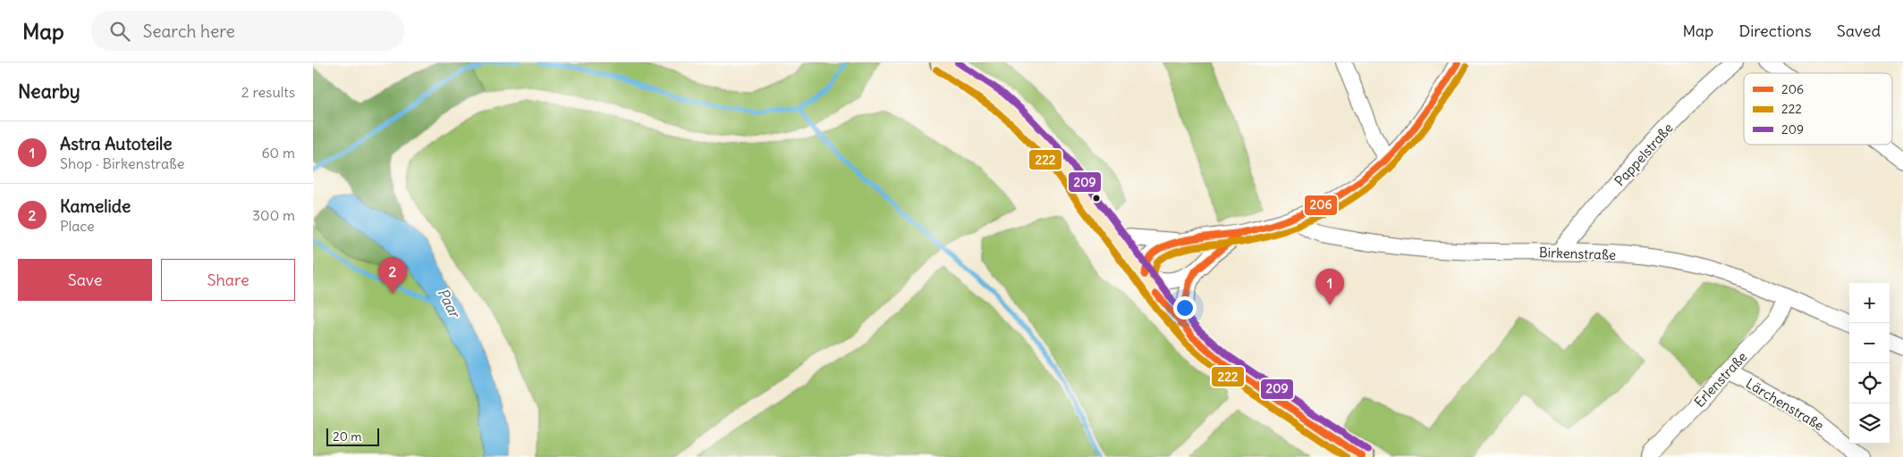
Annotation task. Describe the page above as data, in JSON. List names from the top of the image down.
{
  "streets": {
    "street": [
      "Pappelstraße",
      "Birkenstraße",
      "Erlenstraße",
      "Lärchenstraße"
    ]
  },
  "crossings": [
    ["Pappelstraße", "Birkenstraße"],
    ["Birkenstraße", "Erlenstraße"],
    ["Erlenstraße", "Lärchenstraße"]
  ],
  "water": ["Paar"],
  "lines": ["transit line 206", "transit line 209", "transit line 222"],
  "legend": ["206", "222", "209"],
  "scale_bar": "20 m",
  "page": {
    "header": "Map",
    "search": "Search here",
    "nav": ["Map", "Directions", "Saved"],
    "heading": ["Nearby", "2 results"],
    "list": [
      {
        "mark": "1",
        "name": "Astra Autoteile",
        "note": "Shop · Birkenstraße",
        "value": "60 m"
      },
      {
        "mark": "2",
        "name": "Kamelide",
        "note": "Place",
        "value": "300 m"
      }
    ],
    "buttons": ["Save", "Share"],
    "pins": ["2", "1"],
    "map_buttons": ["+", "−"],
    "scale": "20 m"
  }
}
